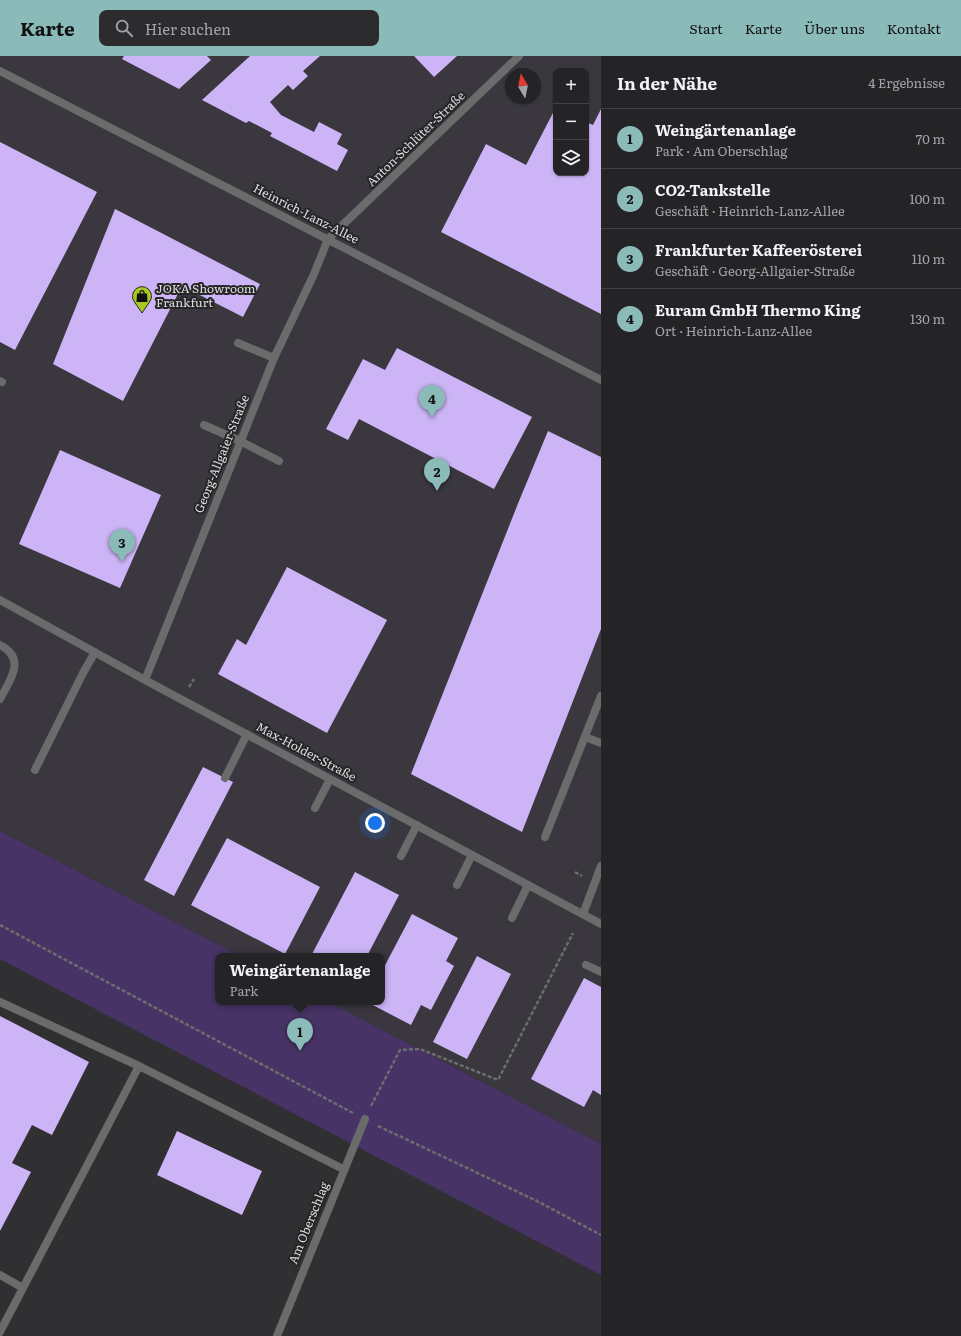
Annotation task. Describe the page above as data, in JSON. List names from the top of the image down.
{
  "streets": {
    "street": [
      "Anton-Schlüter-Straße",
      "Heinrich-Lanz-Allee",
      "Georg-Allgaier-Straße",
      "Max-Holder-Straße",
      "Am Oberschlag"
    ]
  },
  "crossings": [
    ["Anton-Schlüter-Straße", "Heinrich-Lanz-Allee"],
    ["Anton-Schlüter-Straße", "Georg-Allgaier-Straße"],
    ["Heinrich-Lanz-Allee", "Georg-Allgaier-Straße"],
    ["Georg-Allgaier-Straße", "Max-Holder-Straße"]
  ],
  "places": {
    "shop": ["JOKA Showroom Frankfurt"]
  },
  "north": "top",
  "page": {
    "header": "Karte",
    "search": "Hier suchen",
    "nav": [
      "Start",
      "Karte",
      "Über uns",
      "Kontakt"
    ],
    "heading": ["In der Nähe", "4 Ergebnisse"],
    "map_buttons": ["+", "−"],
    "list": [
      {
        "mark": "1",
        "name": "Weingärtenanlage",
        "note": "Park · Am Oberschlag",
        "value": "70 m"
      },
      {
        "mark": "2",
        "name": "CO2-Tankstelle",
        "note": "Geschäft · Heinrich-Lanz-Allee",
        "value": "100 m"
      },
      {
        "mark": "3",
        "name": "Frankfurter Kaffeerösterei",
        "note": "Geschäft · Georg-Allgaier-Straße",
        "value": "110 m"
      },
      {
        "mark": "4",
        "name": "Euram GmbH Thermo King",
        "note": "Ort · Heinrich-Lanz-Allee",
        "value": "130 m"
      }
    ],
    "pins": [
      "4",
      "2",
      "3",
      "1"
    ],
    "popup": ["Weingärtenanlage", "Park"]
  }
}
